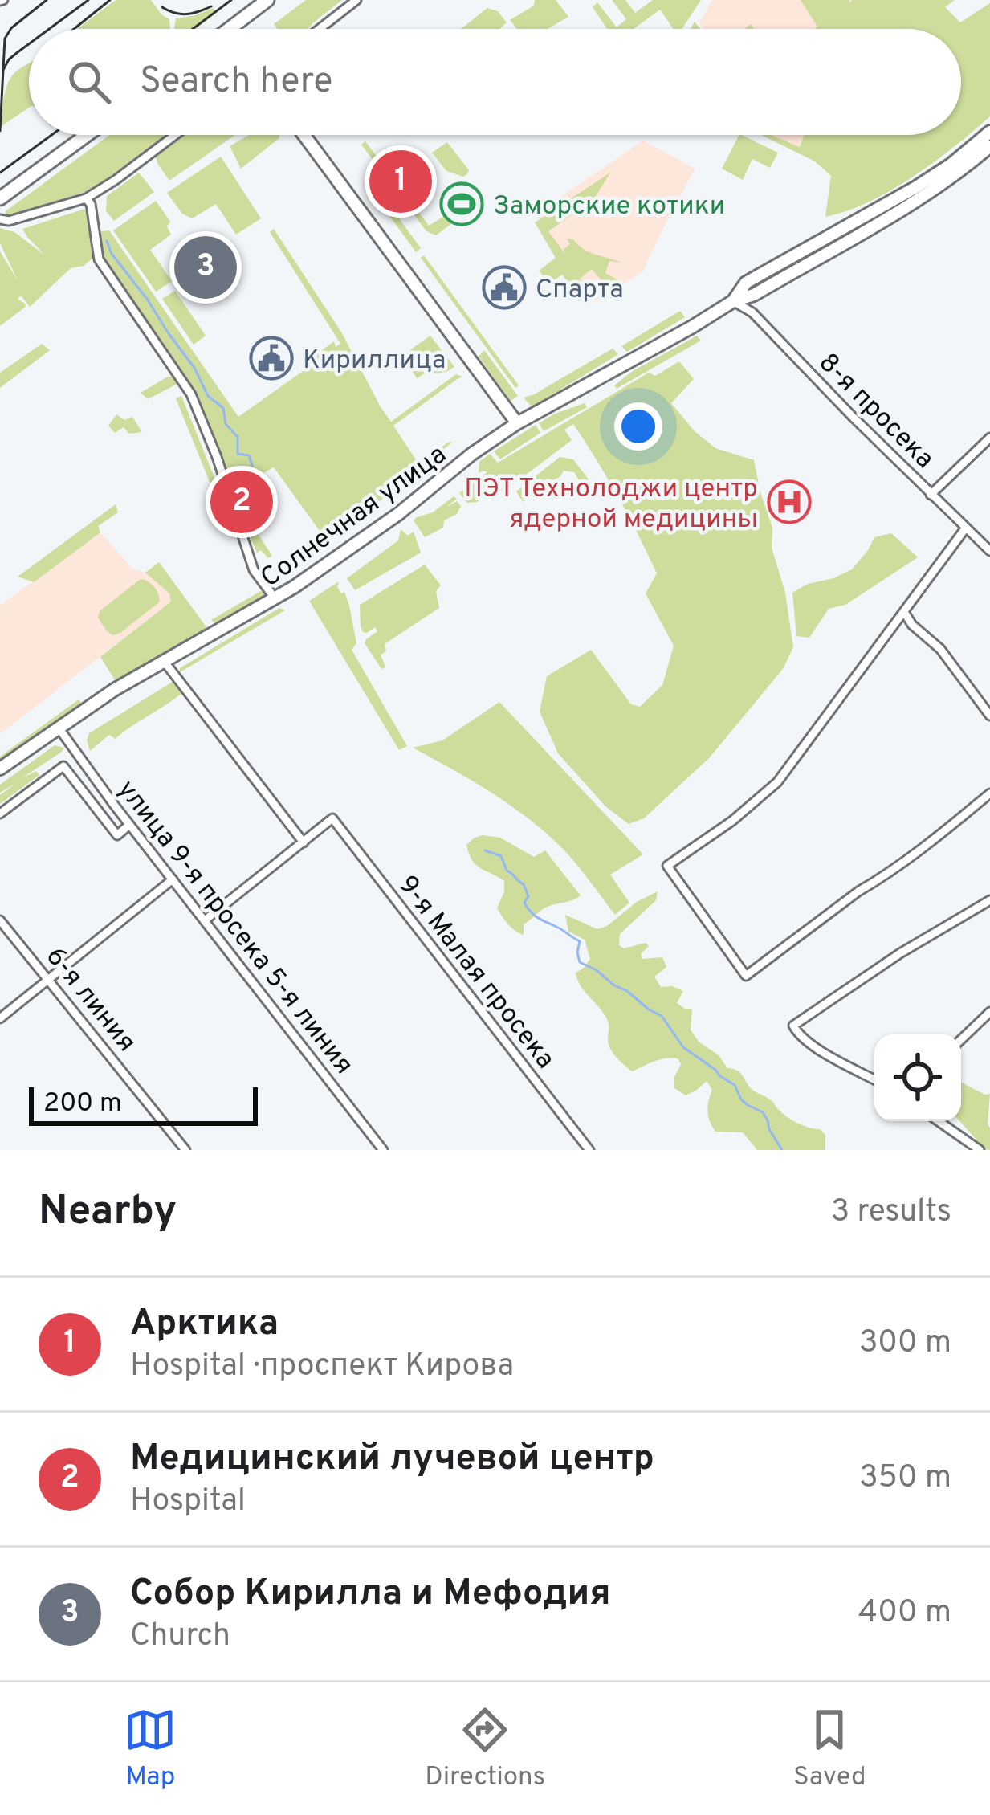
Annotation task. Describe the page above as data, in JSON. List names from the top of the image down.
{
  "streets": {
    "main road": ["Солнечная улица"],
    "street": [
      "8-я просека",
      "улица 9-я просека 5-я линия",
      "9-я Малая просека",
      "6-я линия"
    ]
  },
  "crossings": [
    ["8-я просека", "Солнечная улица"],
    ["Солнечная улица", "улица 9-я просека 5-я линия"]
  ],
  "places": {
    "sports": ["Заморские котики"],
    "public building": ["Спарта", "Кириллица"],
    "hospital": ["ПЭТ Технолоджи центр ядерной медицины"]
  },
  "scale_bar": "200 m",
  "page": {
    "search": "Search here",
    "pins": ["1", "3", "2"],
    "scale": "200 m",
    "heading": ["Nearby", "3 results"],
    "list": [
      {
        "mark": "1",
        "name": "Арктика",
        "note": "Hospital · проспект Кирова",
        "value": "300 m"
      },
      {
        "mark": "2",
        "name": "Медицинский лучевой центр",
        "note": "Hospital",
        "value": "350 m"
      },
      {
        "mark": "3",
        "name": "Собор Кирилла и Мефодия",
        "note": "Church",
        "value": "400 m"
      }
    ],
    "nav": ["Map", "Directions", "Saved"]
  }
}
